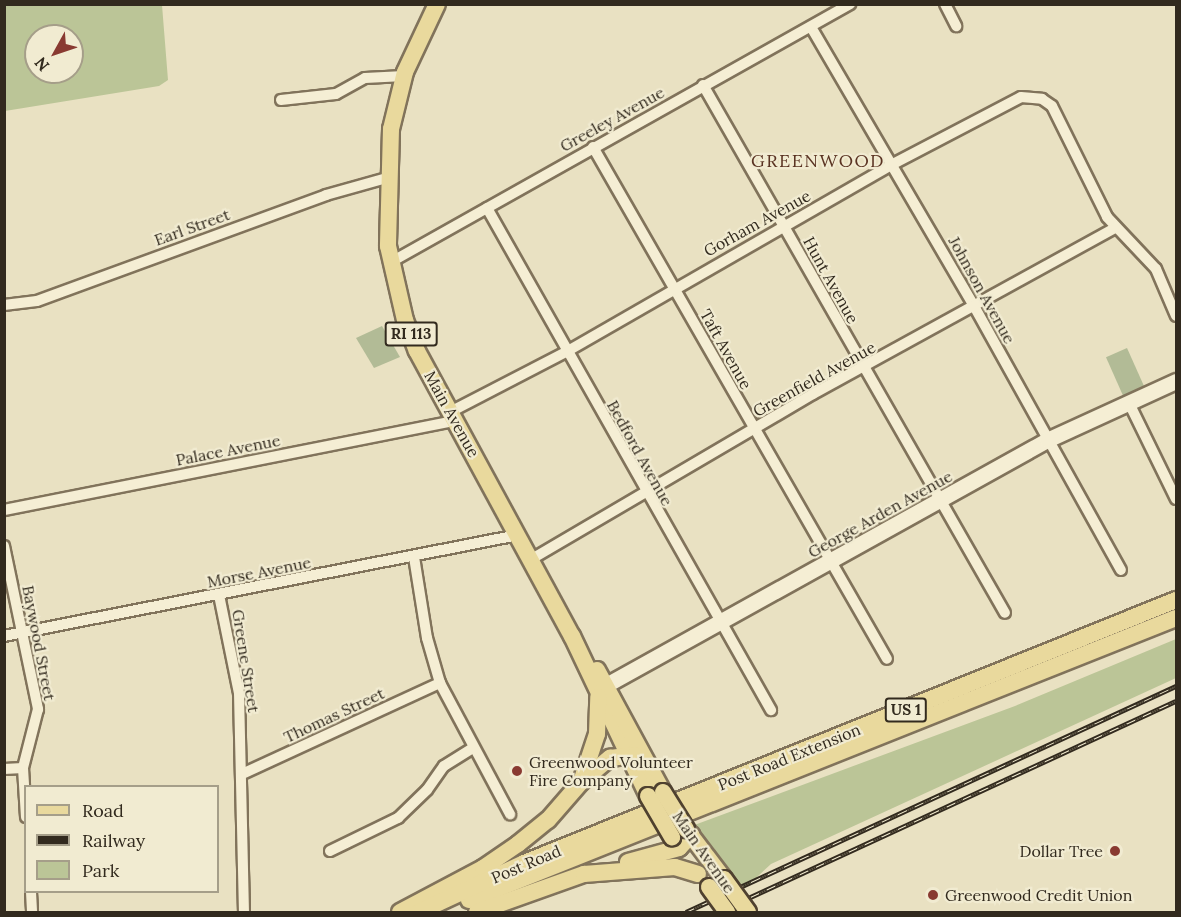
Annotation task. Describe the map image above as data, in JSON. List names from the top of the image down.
{
  "streets": {
    "main road": [
      "RI 113",
      "Main Avenue",
      "US 1",
      "Post Road Extension",
      "Post Road"
    ],
    "street": [
      "Greeley Avenue",
      "Gorham Avenue",
      "Earl Street",
      "Hunt Avenue",
      "Johnson Avenue",
      "Taft Avenue",
      "Greenfield Avenue",
      "Palace Avenue",
      "Bedford Avenue",
      "George Arden Avenue",
      "Morse Avenue",
      "Baywood Street",
      "Greene Street",
      "Thomas Street"
    ]
  },
  "crossings": [
    ["Greeley Avenue", "Hunt Avenue"],
    ["Greeley Avenue", "Johnson Avenue"],
    ["Greeley Avenue", "Taft Avenue"],
    ["Greeley Avenue", "Main Avenue"],
    ["Greeley Avenue", "Bedford Avenue"],
    ["Gorham Avenue", "Hunt Avenue"],
    ["Gorham Avenue", "Johnson Avenue"],
    ["Gorham Avenue", "Taft Avenue"],
    ["Gorham Avenue", "Greenfield Avenue"],
    ["Gorham Avenue", "Main Avenue"],
    ["Gorham Avenue", "Palace Avenue"],
    ["Gorham Avenue", "Bedford Avenue"],
    ["Earl Street", "Main Avenue"],
    ["Hunt Avenue", "Greenfield Avenue"],
    ["Hunt Avenue", "George Arden Avenue"],
    ["Johnson Avenue", "Greenfield Avenue"],
    ["Johnson Avenue", "George Arden Avenue"],
    ["Taft Avenue", "Greenfield Avenue"],
    ["Taft Avenue", "George Arden Avenue"],
    ["Greenfield Avenue", "Main Avenue"],
    ["Greenfield Avenue", "Bedford Avenue"],
    ["Main Avenue", "Palace Avenue"],
    ["Main Avenue", "George Arden Avenue"],
    ["Main Avenue", "Morse Avenue"],
    ["Bedford Avenue", "George Arden Avenue"],
    ["Morse Avenue", "Baywood Street"],
    ["Morse Avenue", "Greene Street"],
    ["Greene Street", "Thomas Street"],
    ["Post Road Extension", "Post Road"]
  ],
  "districts": ["GREENWOOD"],
  "places": ["Greenwood Volunteer Fire Company", "Dollar Tree", "Greenwood Credit Union"],
  "legend": ["Road", "Railway", "Park"],
  "north": "bottom left"
}
